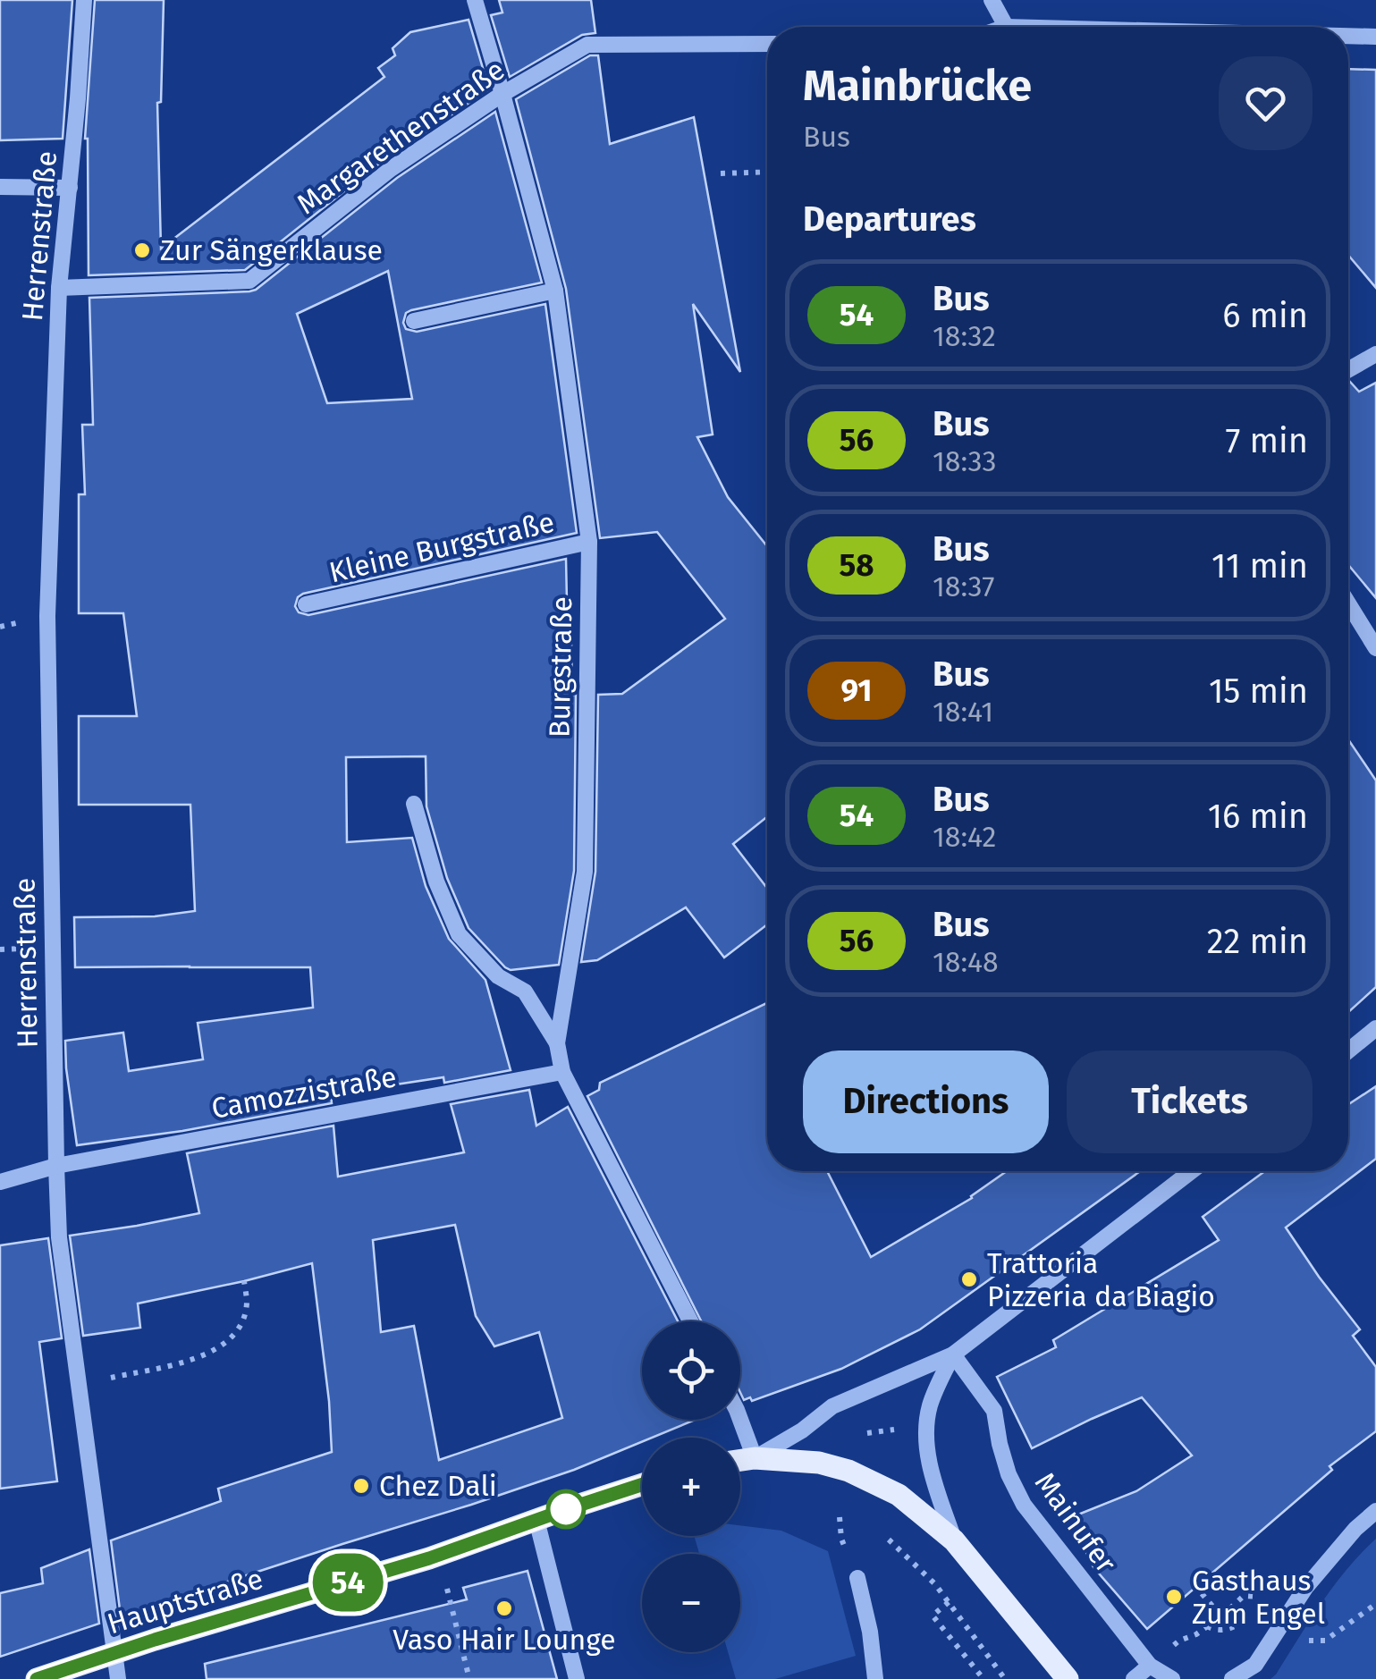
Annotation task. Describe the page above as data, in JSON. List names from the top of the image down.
{
  "streets": {
    "main road": ["Hauptstraße"],
    "street": [
      "Margarethenstraße",
      "Herrenstraße",
      "Kleine Burgstraße",
      "Burgstraße",
      "Camozzistraße",
      "Mainufer"
    ]
  },
  "crossings": [
    ["Margarethenstraße", "Herrenstraße"],
    ["Margarethenstraße", "Burgstraße"],
    ["Herrenstraße", "Camozzistraße"],
    ["Herrenstraße", "Hauptstraße"],
    ["Kleine Burgstraße", "Burgstraße"],
    ["Burgstraße", "Camozzistraße"]
  ],
  "places": [
    "Zur Sängerklause",
    "Trattoria Pizzeria da Biagio",
    "Chez Dali",
    "Gasthaus Zum Engel",
    "Vaso Hair Lounge"
  ],
  "lines": ["bus line 54"],
  "page": {
    "on_map": "54",
    "heading": [
      ["Mainbrücke", "Bus"],
      "Departures"
    ],
    "list": [
      {
        "mark": "54",
        "name": "Bus",
        "note": "18:32",
        "value": "6 min"
      },
      {
        "mark": "56",
        "name": "Bus",
        "note": "18:33",
        "value": "7 min"
      },
      {
        "mark": "58",
        "name": "Bus",
        "note": "18:37",
        "value": "11 min"
      },
      {
        "mark": "91",
        "name": "Bus",
        "note": "18:41",
        "value": "15 min"
      },
      {
        "mark": "54",
        "name": "Bus",
        "note": "18:42",
        "value": "16 min"
      },
      {
        "mark": "56",
        "name": "Bus",
        "note": "18:48",
        "value": "22 min"
      }
    ],
    "buttons": ["Directions", "Tickets"],
    "map_buttons": ["+", "−"]
  }
}
